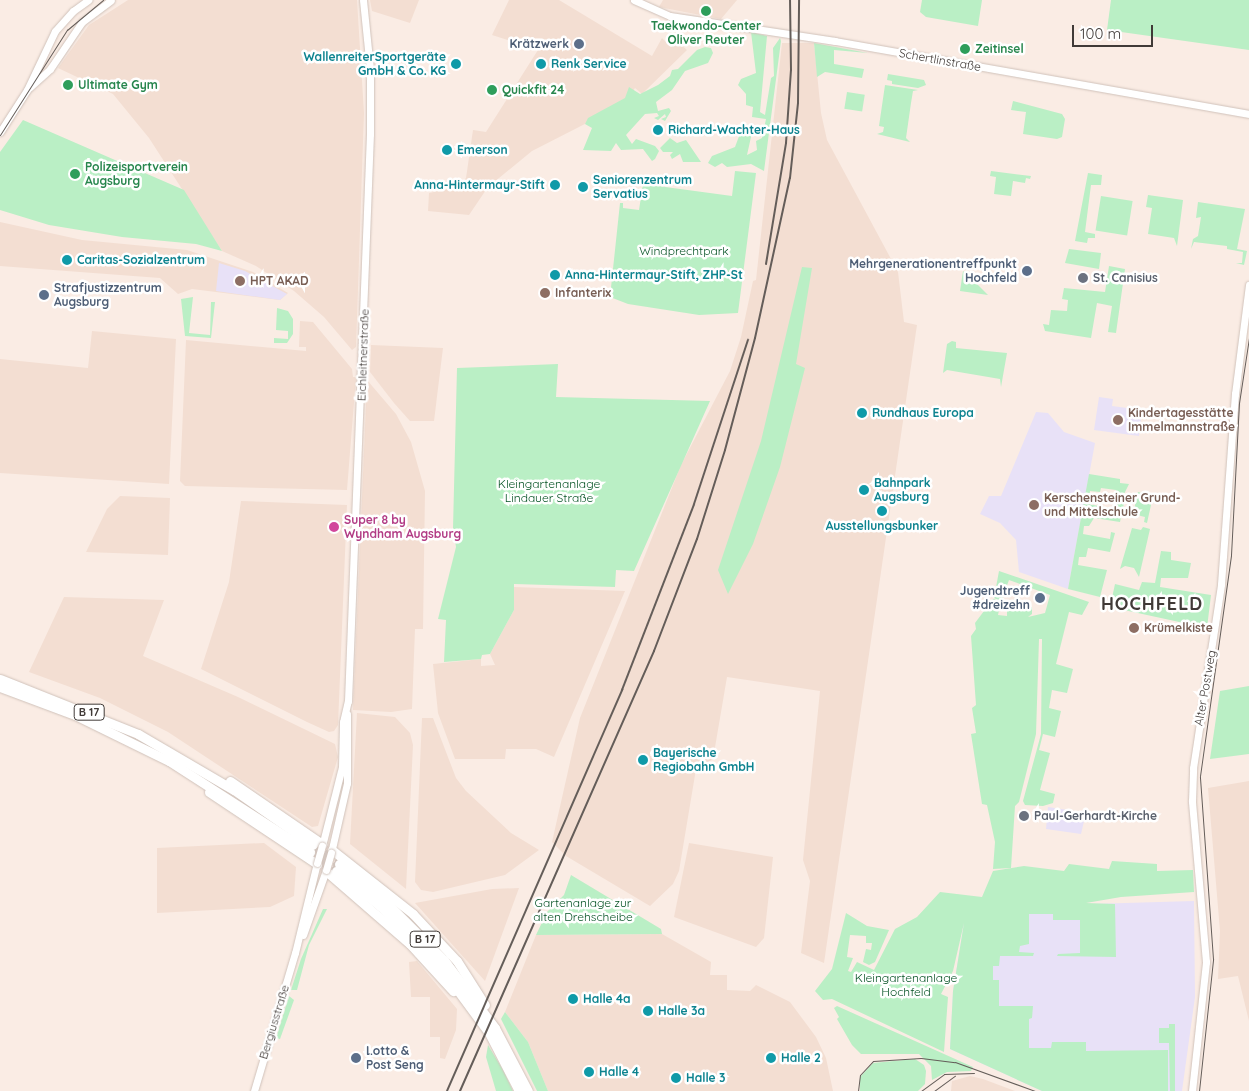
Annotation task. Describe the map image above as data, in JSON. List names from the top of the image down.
{
  "streets": {
    "highway": ["B 17"],
    "street": [
      "Schertlinstraße",
      "Eichleitnerstraße",
      "Alter Postweg",
      "Bergiusstraße"
    ]
  },
  "crossings": [
    ["Eichleitnerstraße", "B 17"],
    ["Eichleitnerstraße", "Bergiusstraße"],
    ["B 17", "Bergiusstraße"]
  ],
  "districts": ["HOCHFELD"],
  "parks": [
    "Windprechtpark",
    "Kleingartenanlage Lindauer Straße",
    "Gartenanlage zur alten Drehscheibe",
    "Kleingartenanlage Hochfeld"
  ],
  "places": [
    "Taekwondo-Center Oliver Reuter",
    "Krätzwerk",
    "Zeitinsel",
    "WallenreiterSportgeräte GmbH & Co. KG",
    "Renk Service",
    "Ultimate Gym",
    "Quickfit 24",
    "Richard-Wachter-Haus",
    "Emerson",
    "Polizeisportverein Augsburg",
    "Anna-Hintermayr-Stift",
    "Seniorenzentrum Servatius",
    "Caritas-Sozialzentrum",
    "Mehrgenerationentreffpunkt Hochfeld",
    "Anna-Hintermayr-Stift, ZHP-St",
    "St. Canisius",
    "HPT AKAD",
    "Infanterix",
    "Strafjustizzentrum Augsburg",
    "Rundhaus Europa",
    "Kindertagesstätte Immelmannstraße",
    "Bahnpark Augsburg",
    "Kerschensteiner Grund- und Mittelschule",
    "Ausstellungsbunker",
    "Super 8 by Wyndham Augsburg",
    "Jugendtreff #dreizehn",
    "Krümelkiste",
    "Bayerische Regiobahn GmbH",
    "Paul-Gerhardt-Kirche",
    "Halle 4a",
    "Halle 3a",
    "Lotto & Post Seng",
    "Halle 2",
    "Halle 4",
    "Halle 3"
  ],
  "scale_bar": "100 m"
}
